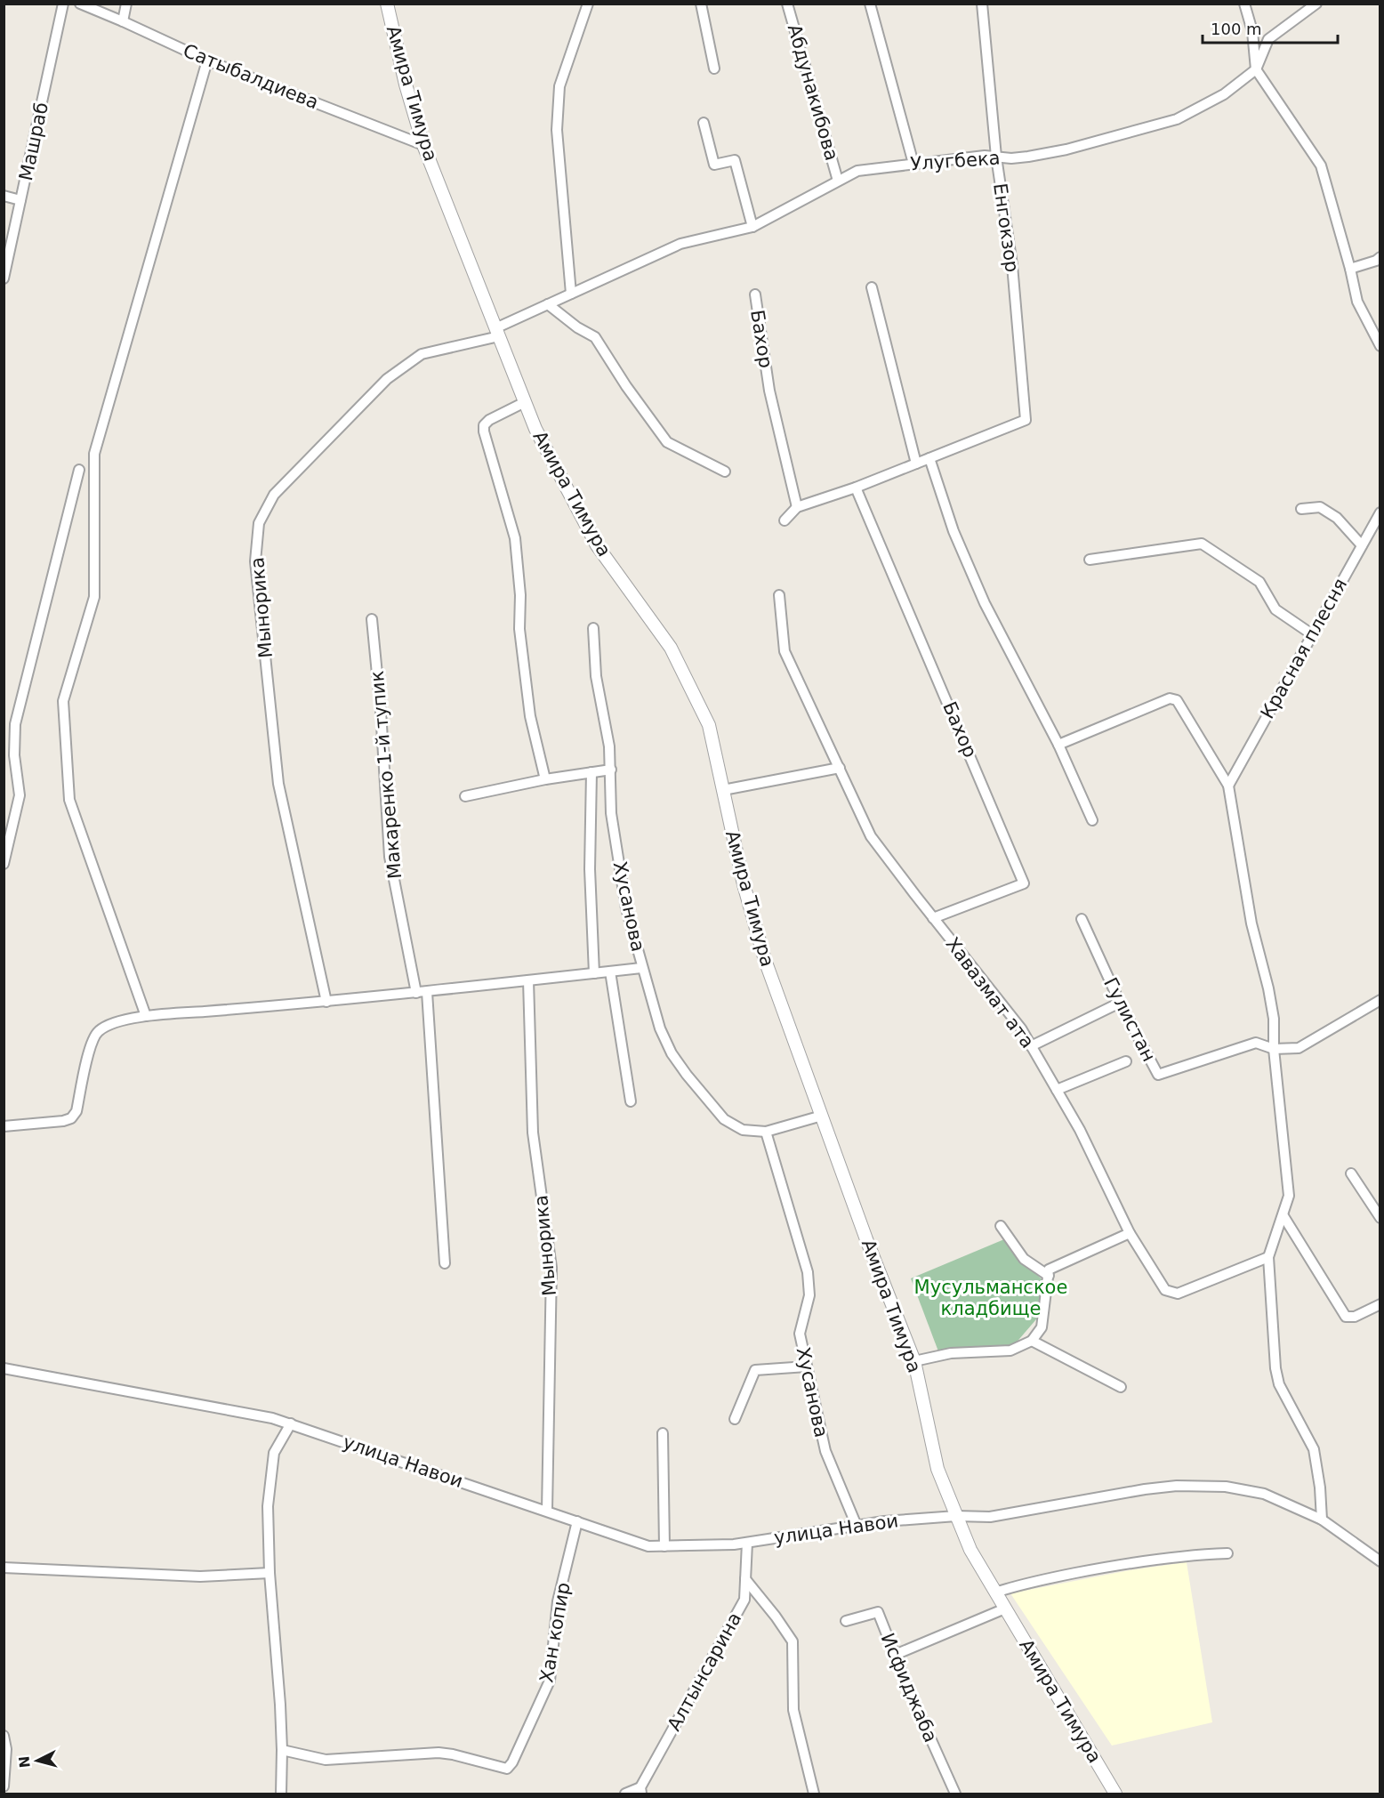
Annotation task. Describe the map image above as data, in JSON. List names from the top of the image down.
{
  "streets": {
    "street": [
      "Сатыбалдиева",
      "Абдунакибова",
      "Амира Тимура",
      "Машраб",
      "Улугбека",
      "Енгокзор",
      "Бахор",
      "Мынорика",
      "Красная плесня",
      "Макаренко 1-й тупик",
      "Хусанова",
      "Хавазмат ата",
      "Гулистан",
      "улица Навои",
      "Хан копир",
      "Алтынсарина",
      "Исфиджаба"
    ]
  },
  "crossings": [
    ["Сатыбалдиева", "Амира Тимура"],
    ["Абдунакибова", "Улугбека"],
    ["Амира Тимура", "Улугбека"],
    ["Амира Тимура", "Мынорика"],
    ["Амира Тимура", "Хусанова"],
    ["Амира Тимура", "улица Навои"],
    ["Улугбека", "Енгокзор"],
    ["Улугбека", "Мынорика"],
    ["Бахор", "Хавазмат ата"],
    ["Мынорика", "улица Навои"],
    ["Хусанова", "улица Навои"],
    ["улица Навои", "Хан копир"],
    ["улица Навои", "Алтынсарина"]
  ],
  "parks": ["Мусульманское кладбище"],
  "scale_bar": "100 m",
  "north": "left"
}
